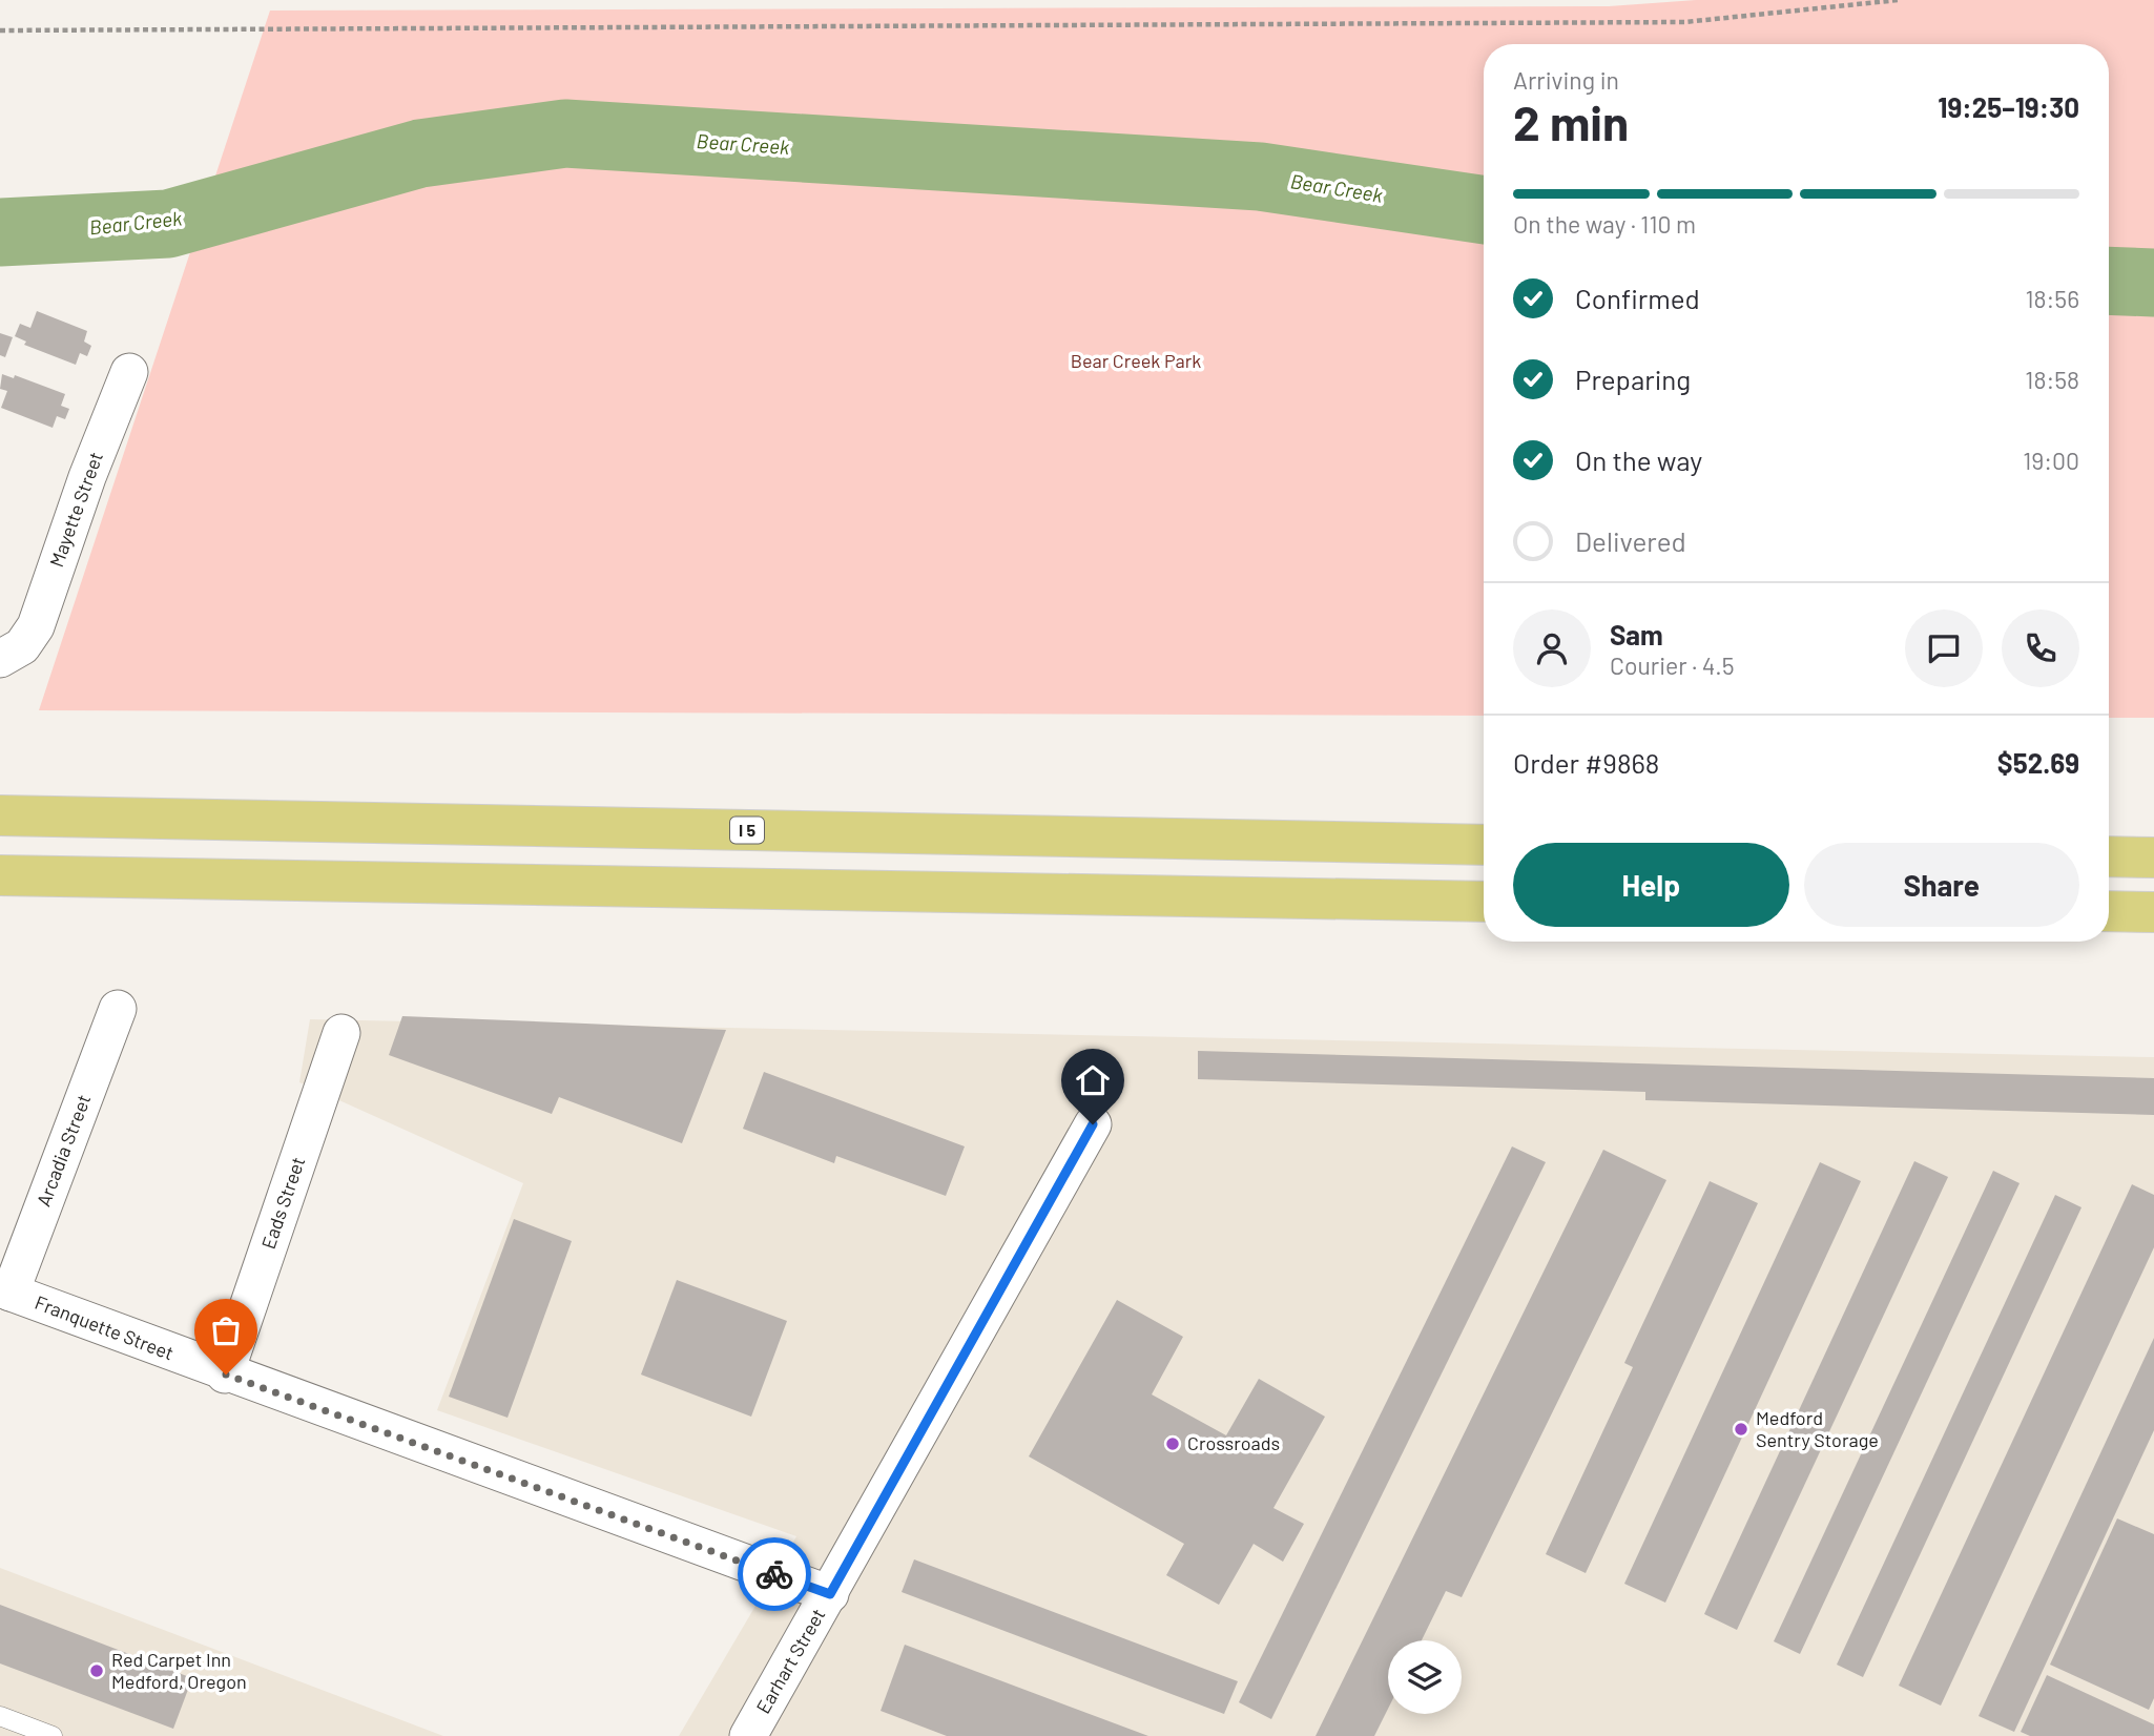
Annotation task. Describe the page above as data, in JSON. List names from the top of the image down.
{
  "streets": {
    "highway": ["I 5"],
    "street": [
      "Mayette Street",
      "Arcadia Street",
      "Eads Street",
      "Franquette Street",
      "Earhart Street"
    ]
  },
  "crossings": [
    ["Arcadia Street", "Franquette Street"],
    ["Eads Street", "Franquette Street"],
    ["Franquette Street", "Earhart Street"]
  ],
  "water": ["Bear Creek"],
  "parks": ["Bear Creek Park"],
  "places": ["Medford Sentry Storage", "Crossroads", "Red Carpet Inn Medford, Oregon"],
  "page": {
    "heading": ["2 min", "Arriving in", "19:25–19:30"],
    "panel": [
      "Sam",
      "Courier · 4.5",
      "Order #9868",
      "$52.69"
    ],
    "bar": "On the way · 110 m",
    "list": [
      ["Confirmed", "18:56"],
      ["Preparing", "18:58"],
      ["On the way", "19:00"],
      "Delivered"
    ],
    "buttons": ["Help", "Share"]
  }
}
